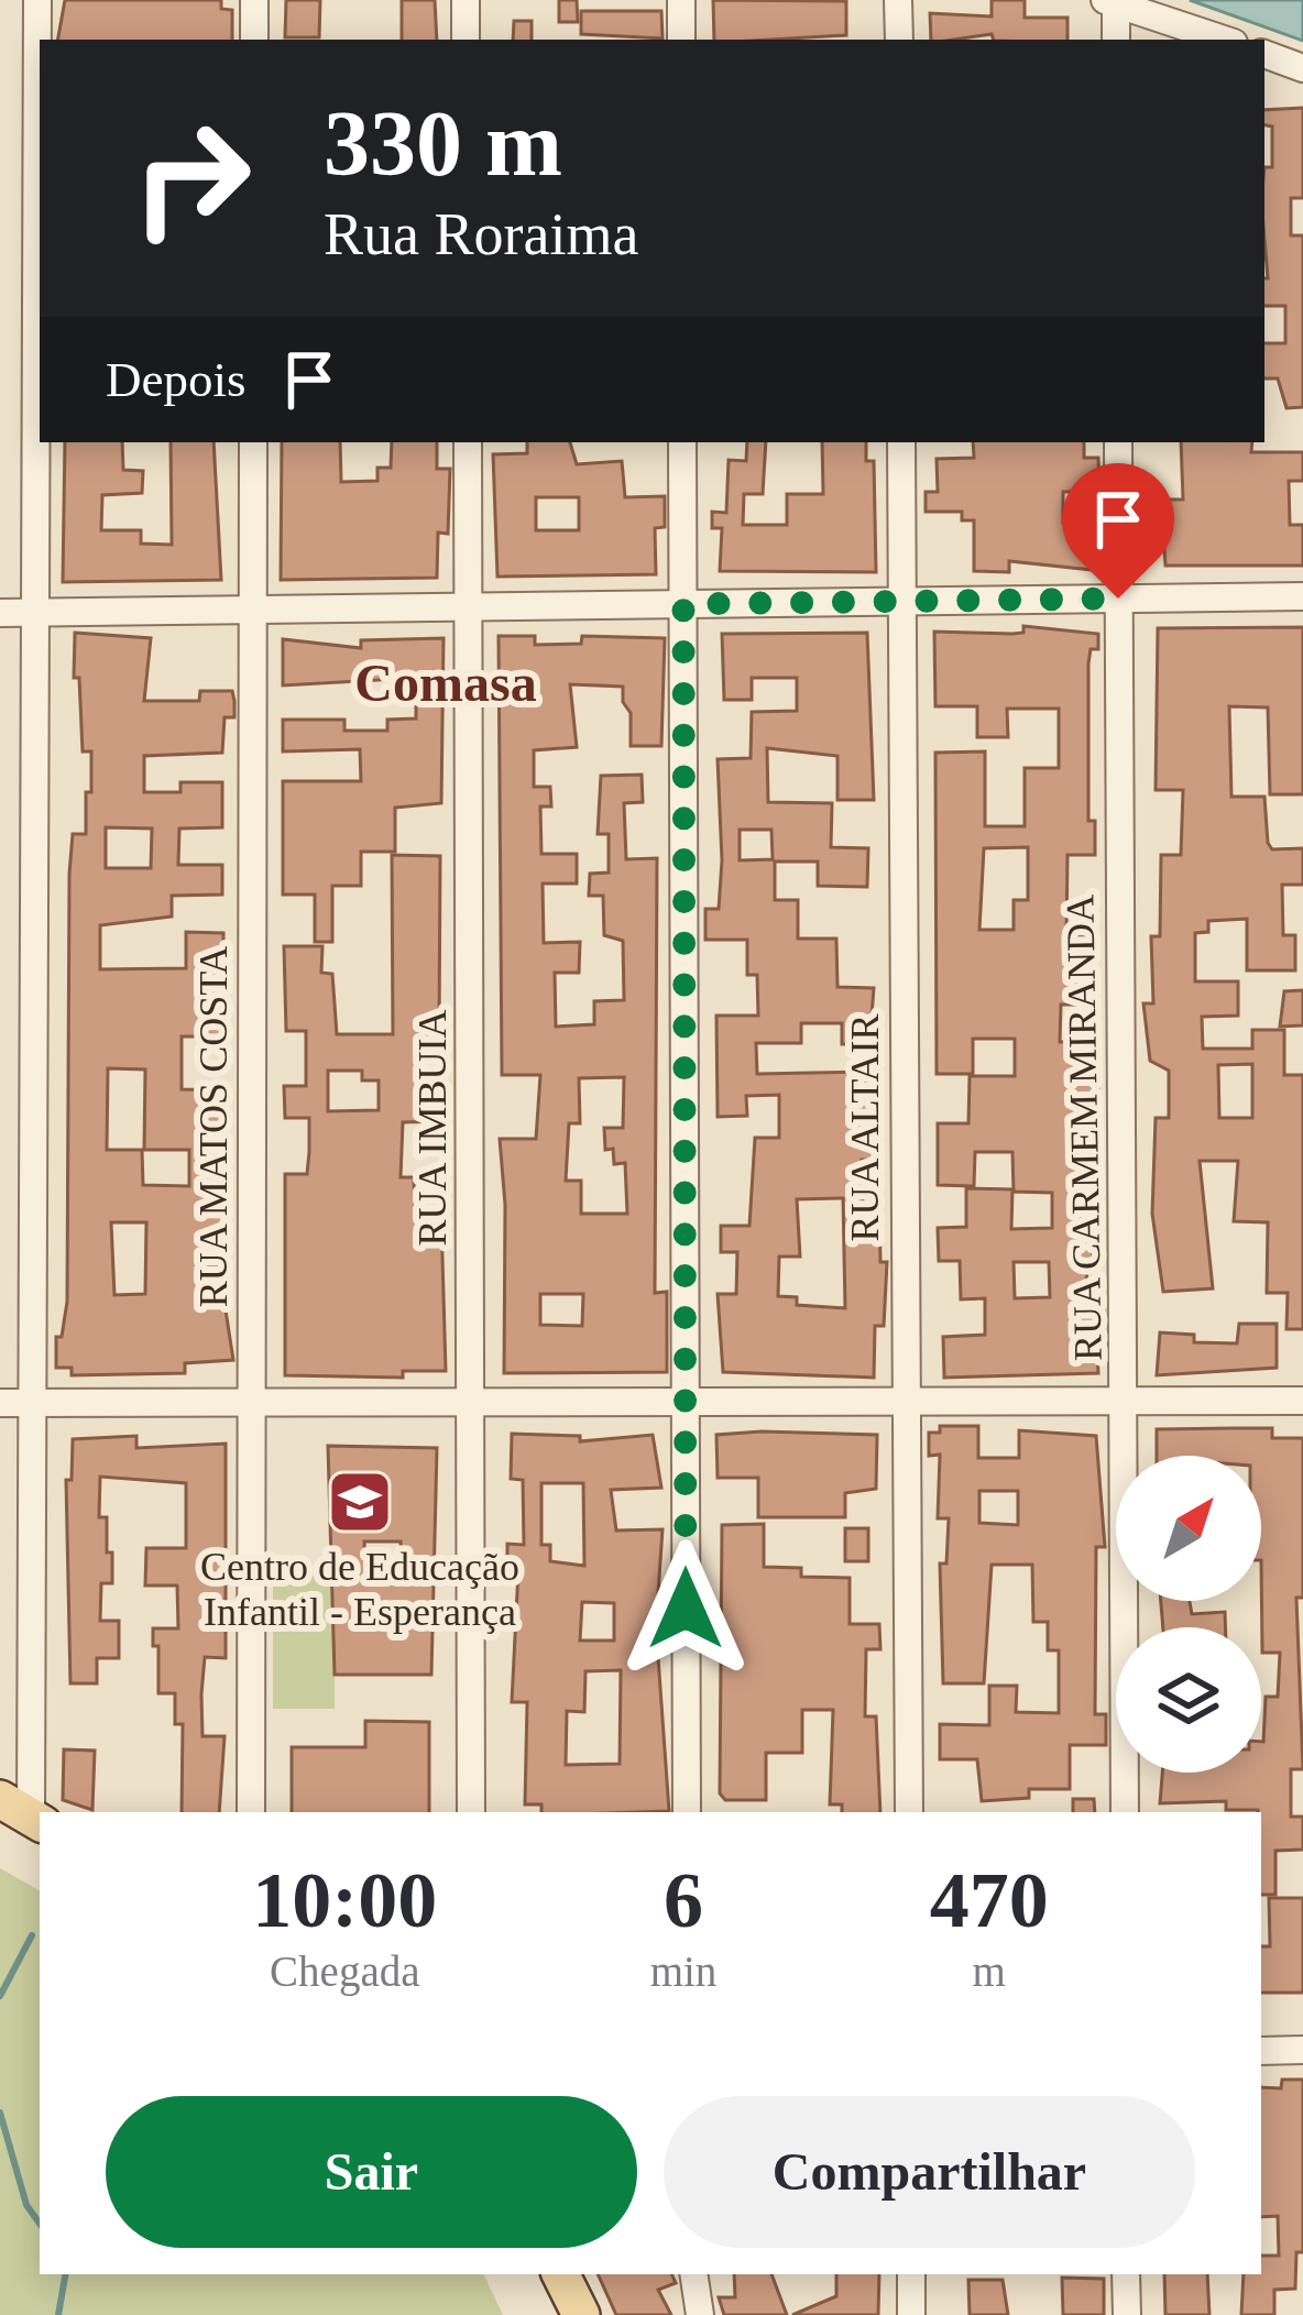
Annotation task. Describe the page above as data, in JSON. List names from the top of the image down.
{
  "streets": {
    "street": [
      "RUA MATOS COSTA",
      "RUA IMBUIA",
      "RUA ALTAIR",
      "RUA CARMEM MIRANDA"
    ]
  },
  "districts": ["Comasa"],
  "places": {
    "school or university": ["Centro de Educação Infantil - Esperança"]
  },
  "north": "top right",
  "page": {
    "turn": ["330 m", "Rua Roraima"],
    "then": "Depois",
    "eta": [
      "10:00",
      "Chegada",
      "6",
      "min",
      "470",
      "m"
    ],
    "buttons": ["Sair", "Compartilhar"]
  }
}
